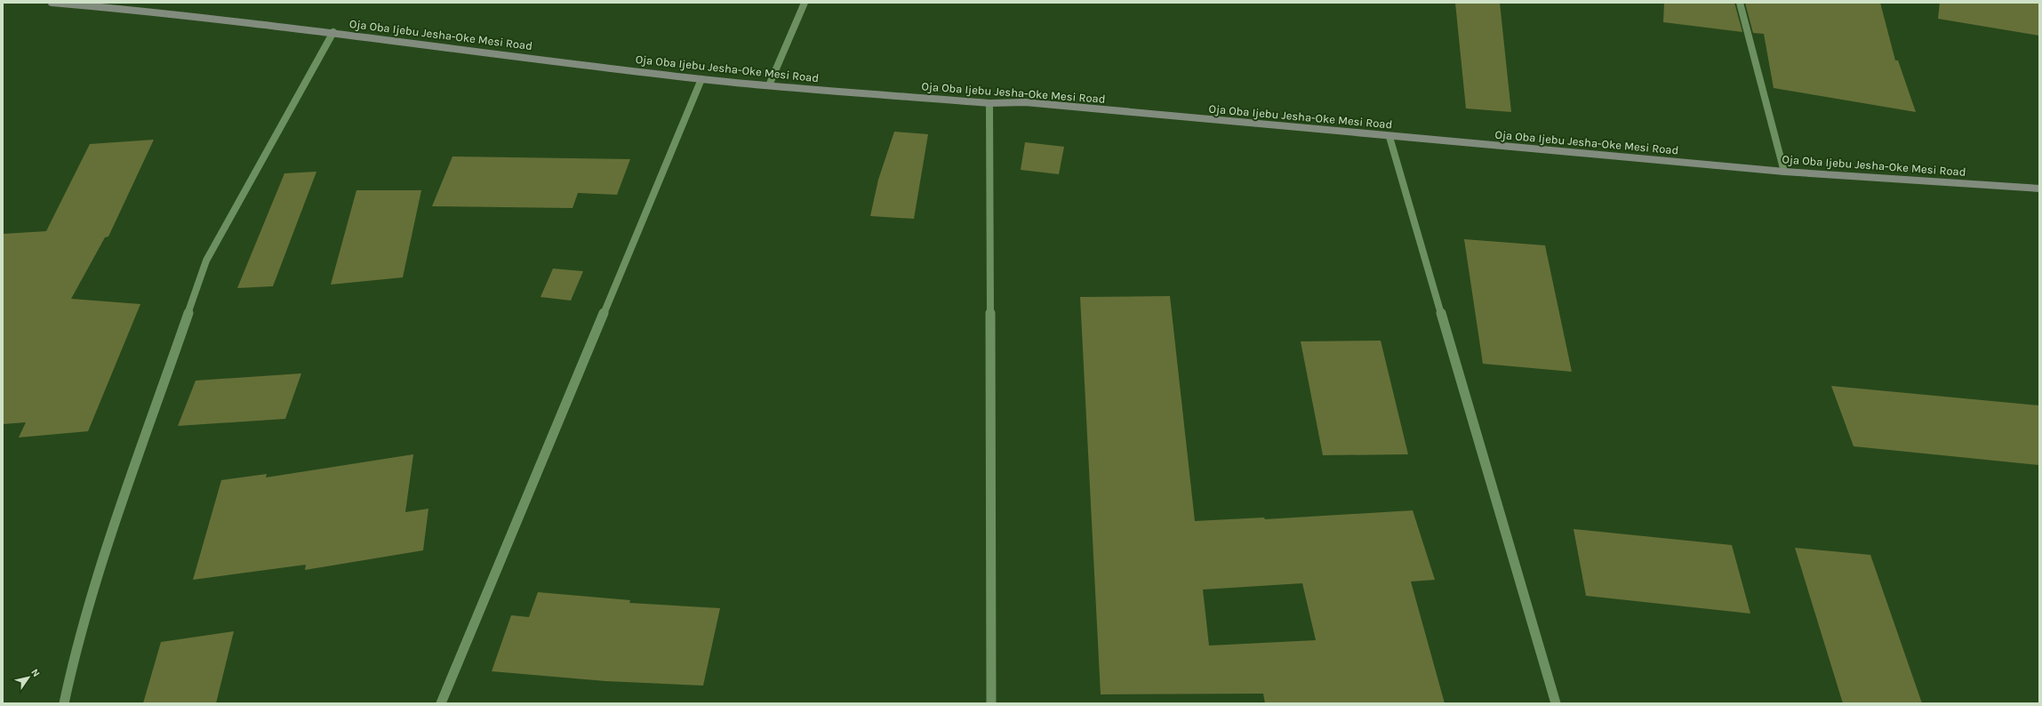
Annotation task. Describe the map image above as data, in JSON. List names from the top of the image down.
{
  "streets": {
    "main road": ["Oja Oba Ijebu Jesha-Oke Mesi Road"]
  },
  "north": "top right"
}
